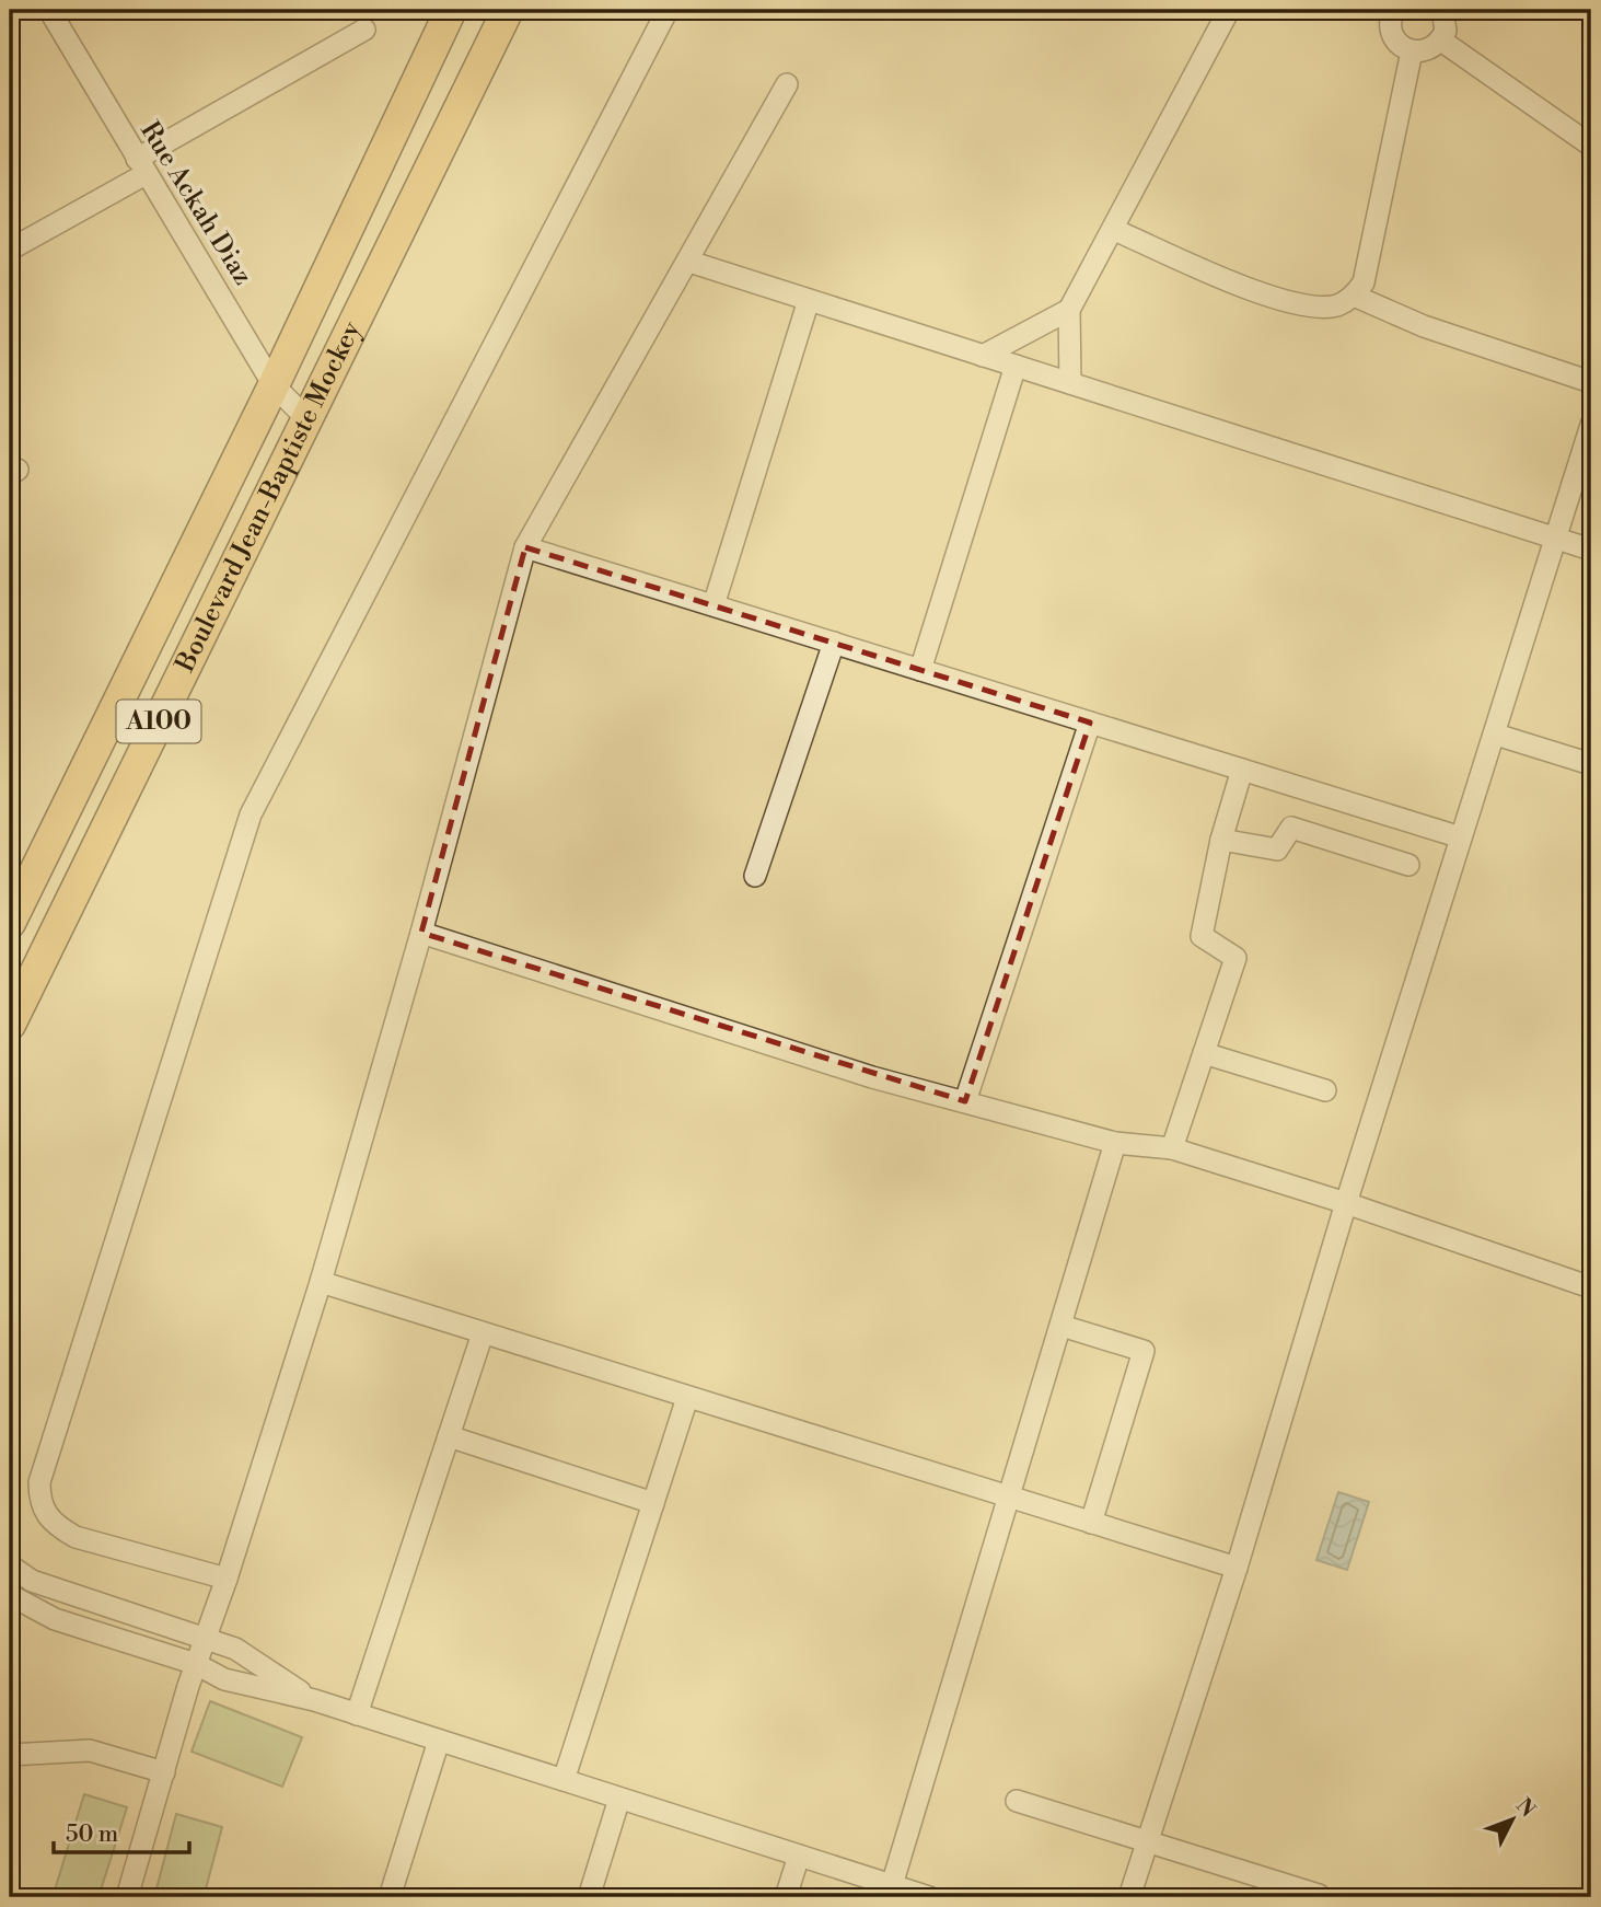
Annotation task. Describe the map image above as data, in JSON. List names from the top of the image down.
{
  "streets": {
    "highway": ["Boulevard Jean-Baptiste Mockey", "A100"],
    "street": ["Rue Ackah Diaz"]
  },
  "crossings": [
    ["Rue Ackah Diaz", "Boulevard Jean-Baptiste Mockey"]
  ],
  "scale_bar": "50 m",
  "north": "top right"
}
